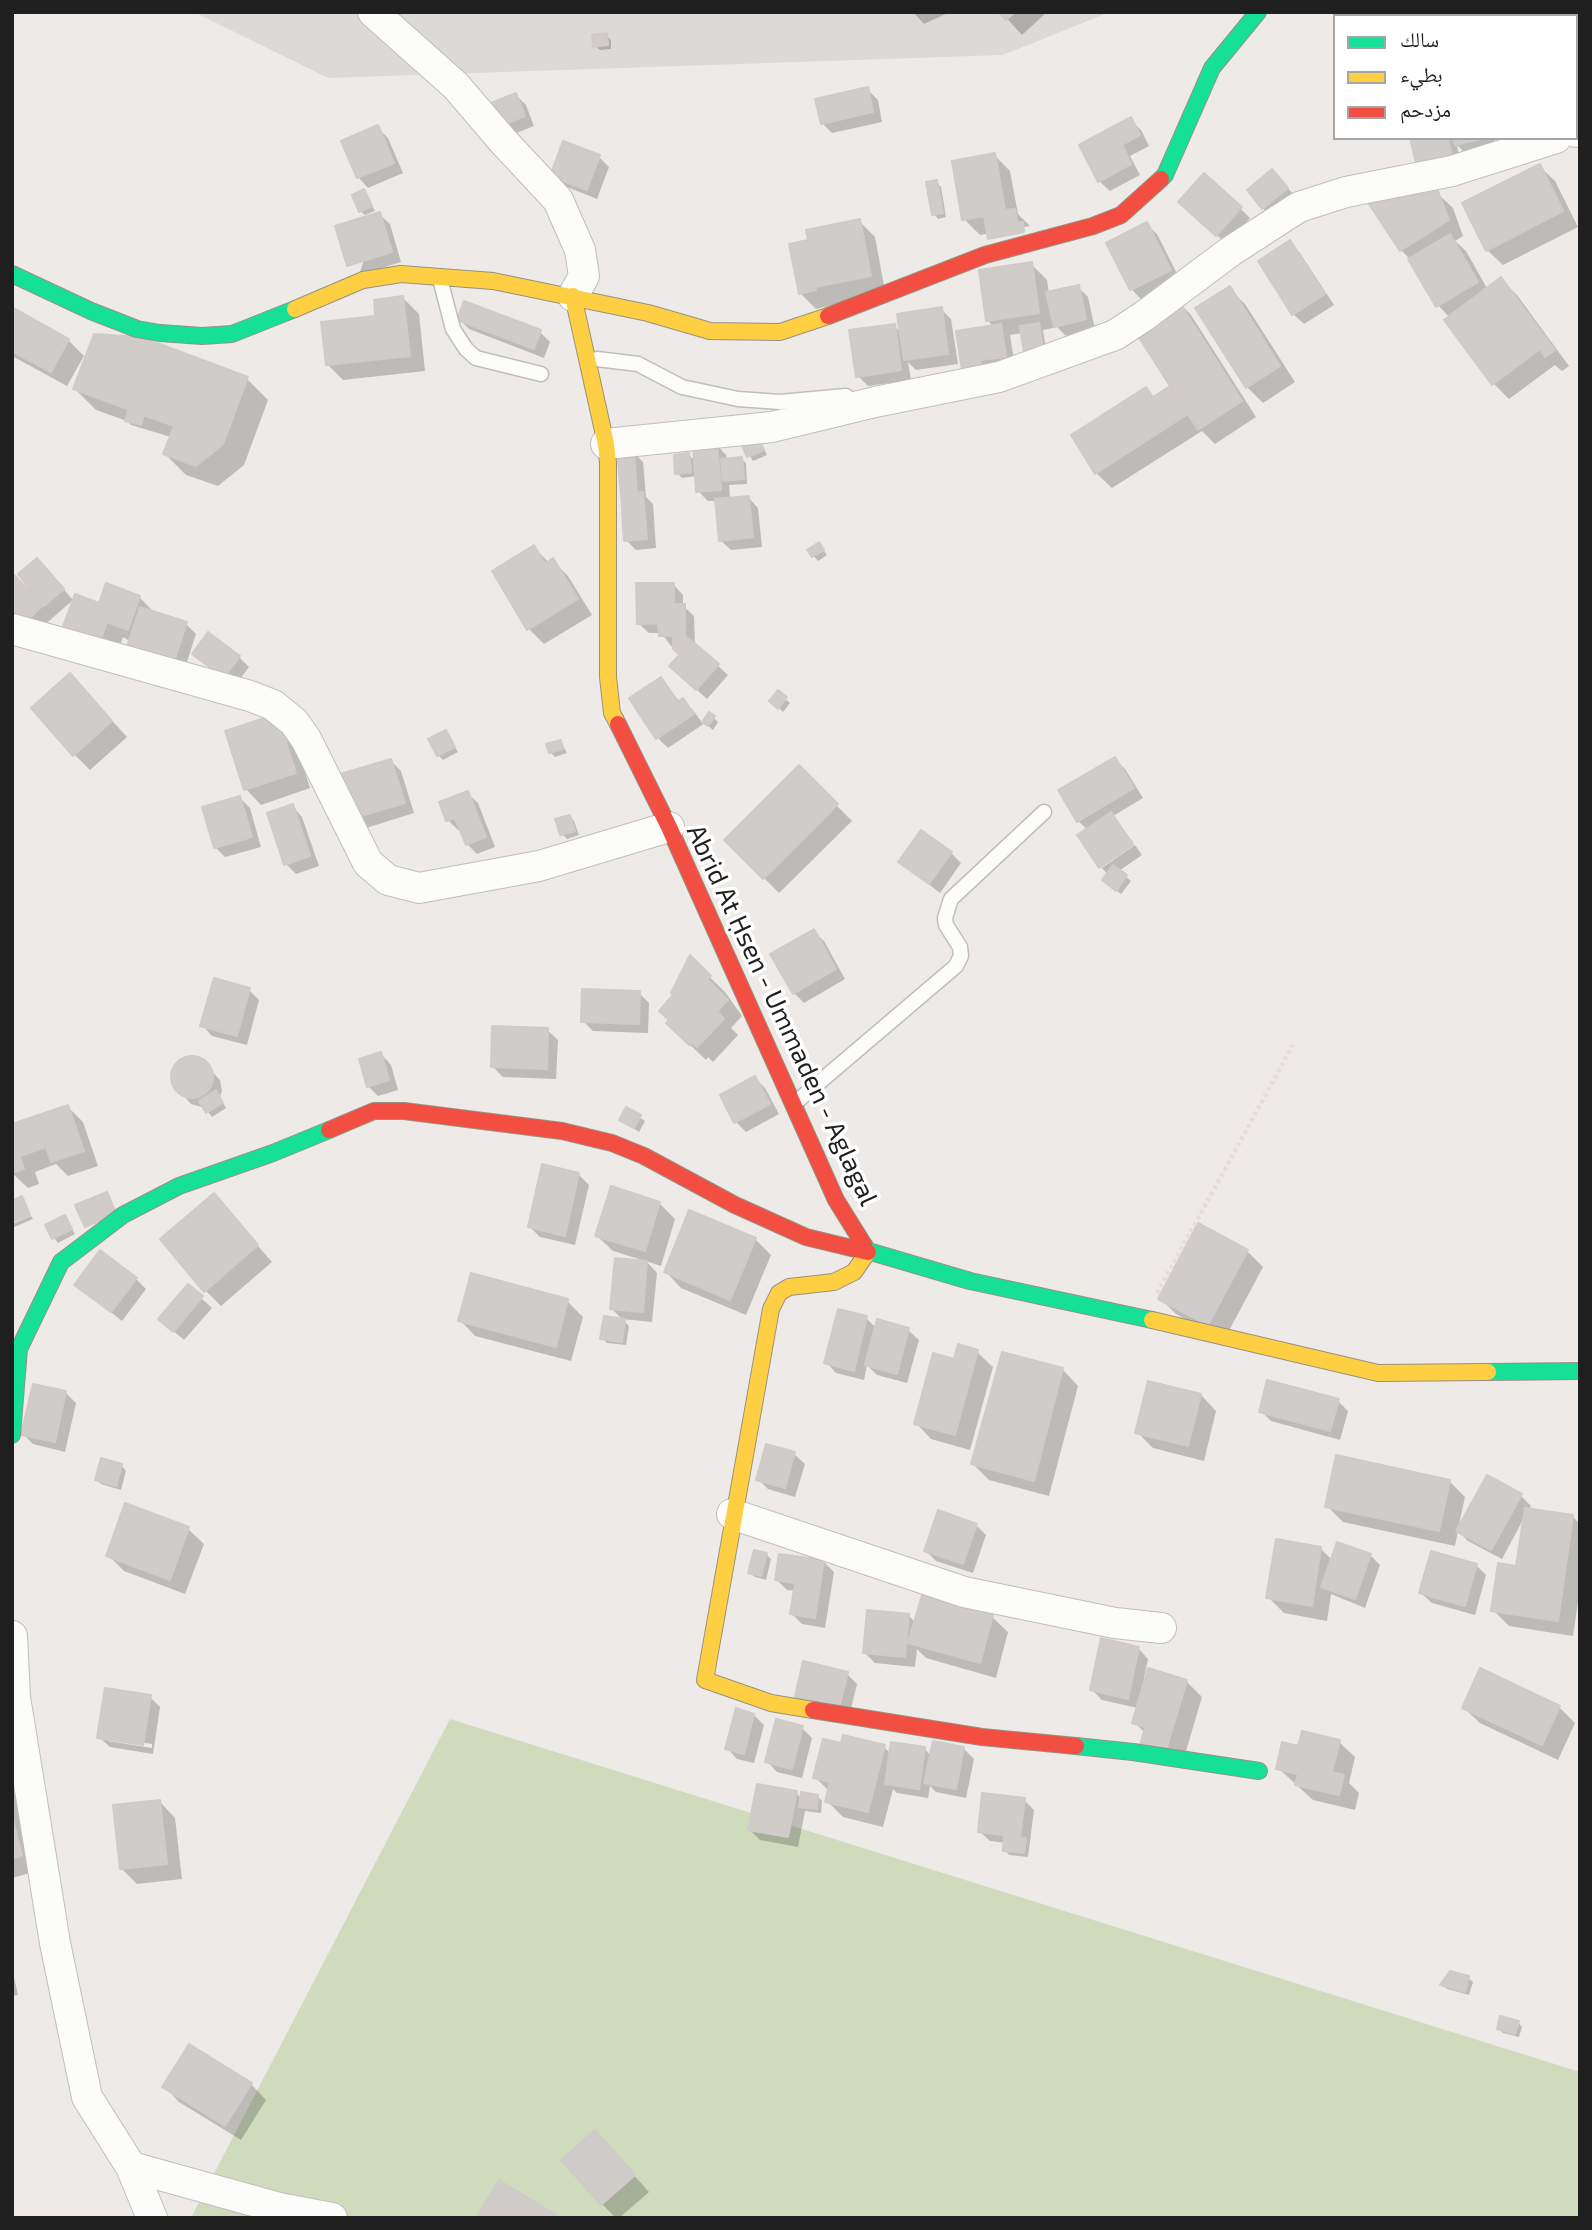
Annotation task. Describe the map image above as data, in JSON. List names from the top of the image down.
{
  "streets": {
    "street": ["Abrid At Ḥsen - Ummaden - Aglagal"]
  },
  "legend": ["سالك", "بطيء", "مزدحم"]
}
